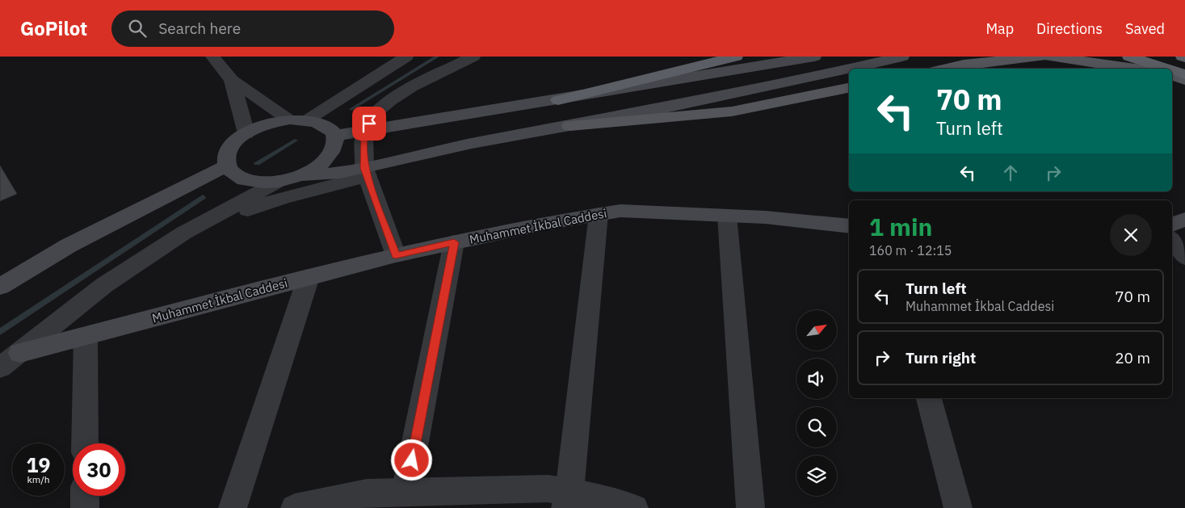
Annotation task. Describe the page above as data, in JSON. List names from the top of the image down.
{
  "streets": {
    "main road": ["Muhammet İkbal Caddesi"]
  },
  "north": "top right",
  "page": {
    "header": "GoPilot",
    "search": "Search here",
    "nav": ["Map", "Directions", "Saved"],
    "turn": ["70 m", "Turn left"],
    "heading": ["1 min", "160 m · 12:15"],
    "list": [
      {
        "name": "Turn left",
        "note": "Muhammet İkbal Caddesi",
        "value": "70 m"
      },
      {
        "name": "Turn right",
        "value": "20 m"
      }
    ],
    "speed": "19 km/h",
    "limit": "30"
  }
}
